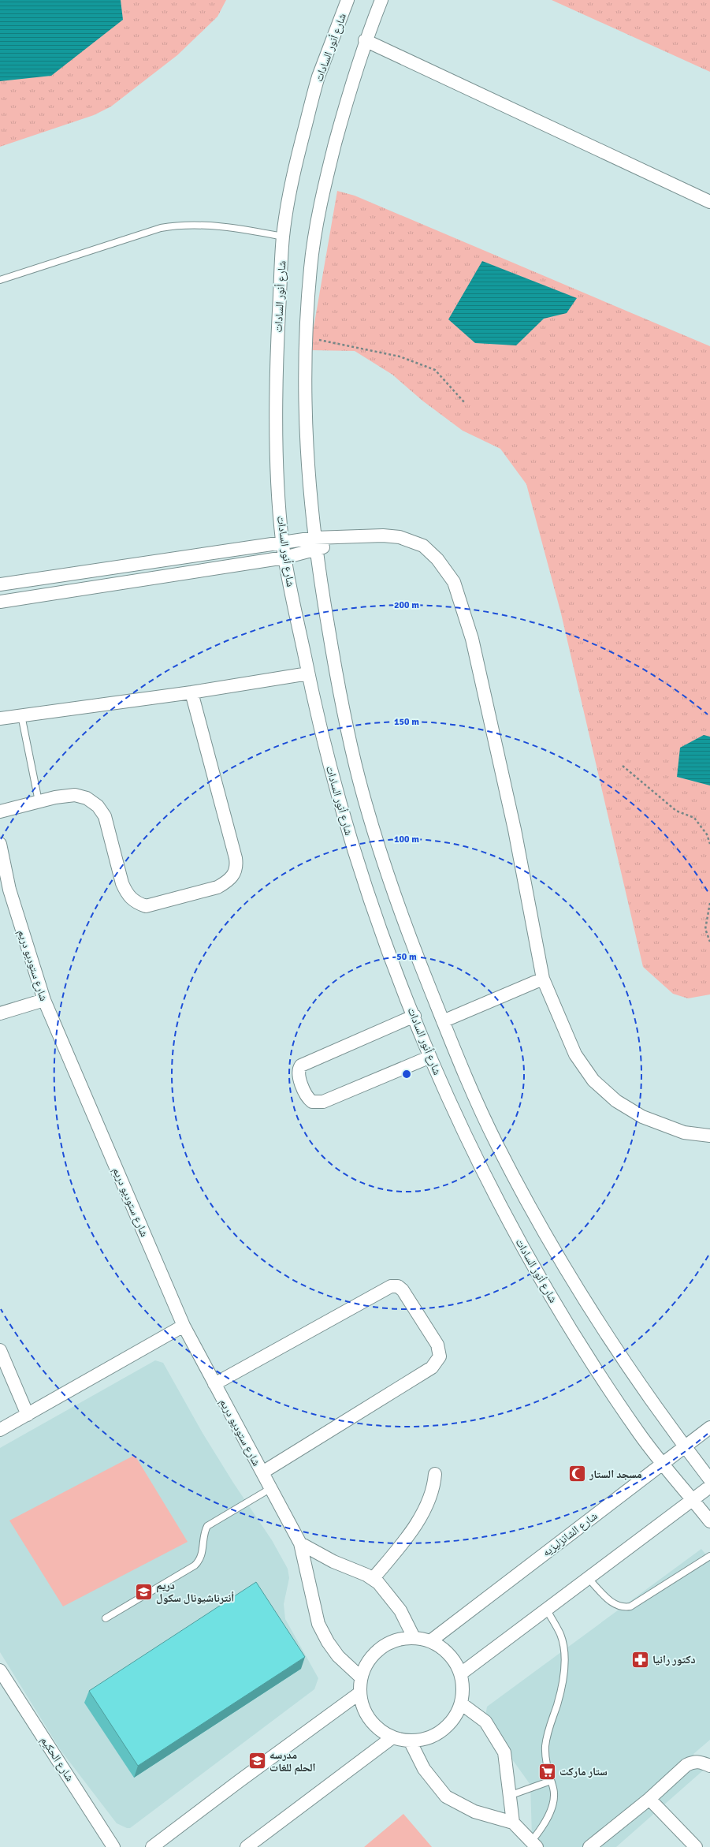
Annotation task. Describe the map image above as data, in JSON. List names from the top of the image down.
{
  "streets": {
    "street": [
      "شارع أنور السادات",
      "شارع ستوديو دريم",
      "شارع الشانزليزيه",
      "شارع الحكيم"
    ]
  },
  "crossings": [
    ["شارع أنور السادات", "شارع الشانزليزيه"],
    ["شارع ستوديو دريم", "شارع الشانزليزيه"]
  ],
  "places": {
    "mosque": ["مسجد الستار"],
    "school or university": ["دريم أنترناشيونال سكول", "مدرسه الحلم للغات"],
    "pharmacy": ["دكتور رانيا"],
    "supermarket": ["ستار ماركت"]
  },
  "rings": [
    "200 m",
    "150 m",
    "100 m",
    "50 m"
  ]
}
